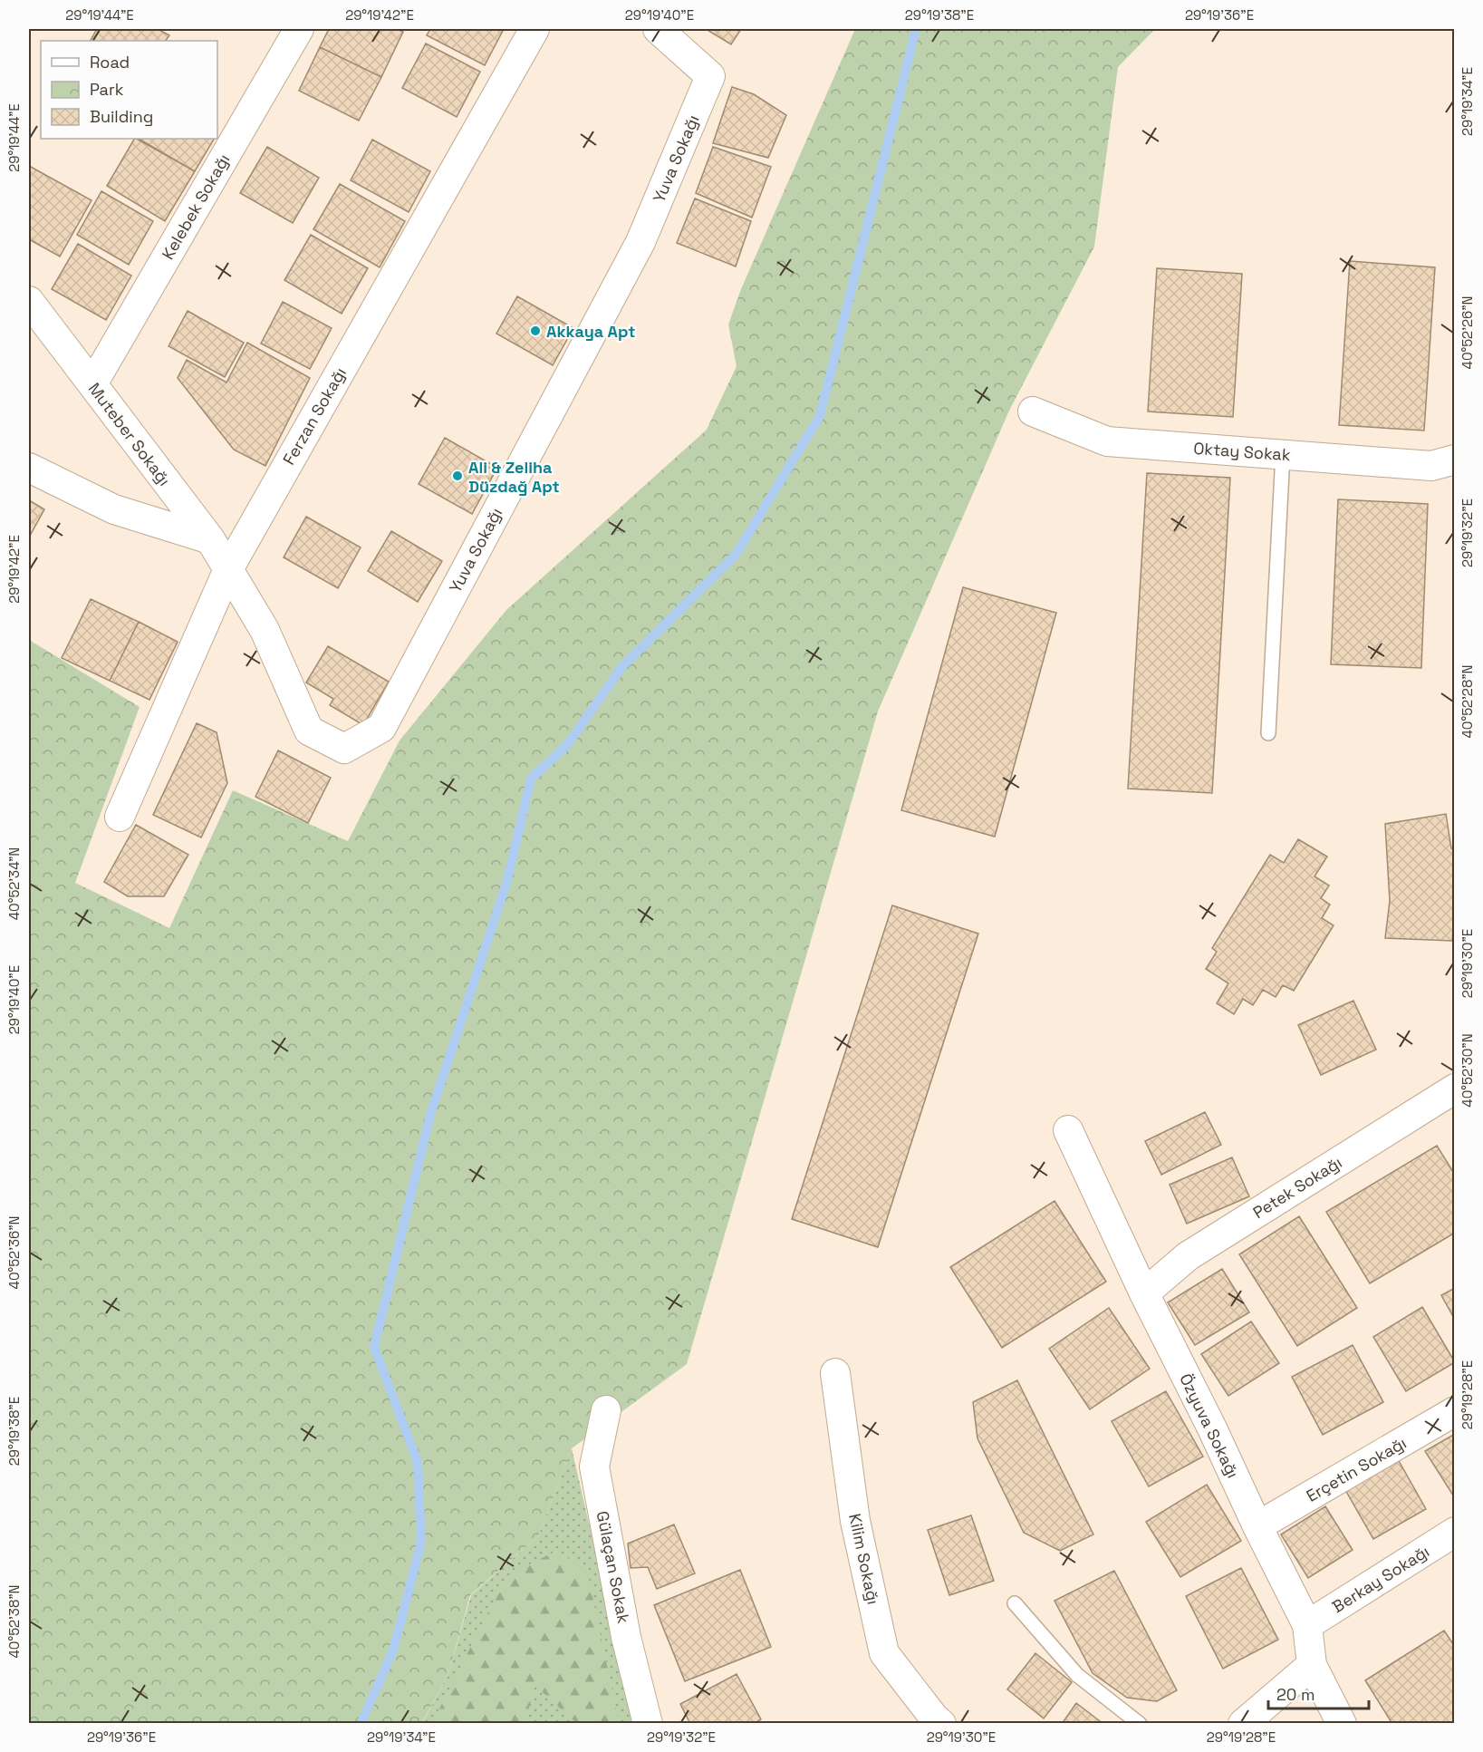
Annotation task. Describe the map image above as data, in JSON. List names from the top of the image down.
{
  "streets": {
    "street": [
      "Yuva Sokağı",
      "Kelebek Sokağı",
      "Ferzan Sokağı",
      "Muteber Sokağı",
      "Oktay Sokak",
      "Petek Sokağı",
      "Özyuva Sokağı",
      "Erçetin Sokağı",
      "Kilim Sokağı",
      "Gülaçan Sokak",
      "Berkay Sokağı"
    ]
  },
  "crossings": [
    ["Yuva Sokağı", "Ferzan Sokağı"],
    ["Yuva Sokağı", "Muteber Sokağı"],
    ["Kelebek Sokağı", "Muteber Sokağı"],
    ["Ferzan Sokağı", "Muteber Sokağı"],
    ["Petek Sokağı", "Özyuva Sokağı"],
    ["Özyuva Sokağı", "Erçetin Sokağı"],
    ["Özyuva Sokağı", "Berkay Sokağı"]
  ],
  "places": ["Akkaya Apt", "Ali & Zeliha Düzdağ Apt"],
  "legend": ["Road", "Park", "Building"],
  "scale_bar": "20 m",
  "coordinates": [
    "29°19'44\"E",
    "29°19'42\"E",
    "29°19'40\"E",
    "29°19'38\"E",
    "29°19'36\"E",
    "29°19'34\"E",
    "40°52'26\"N",
    "29°19'32\"E",
    "40°52'28\"N",
    "40°52'34\"N",
    "29°19'30\"E",
    "40°52'30\"N",
    "40°52'36\"N",
    "29°19'28\"E",
    "40°52'38\"N"
  ]
}
